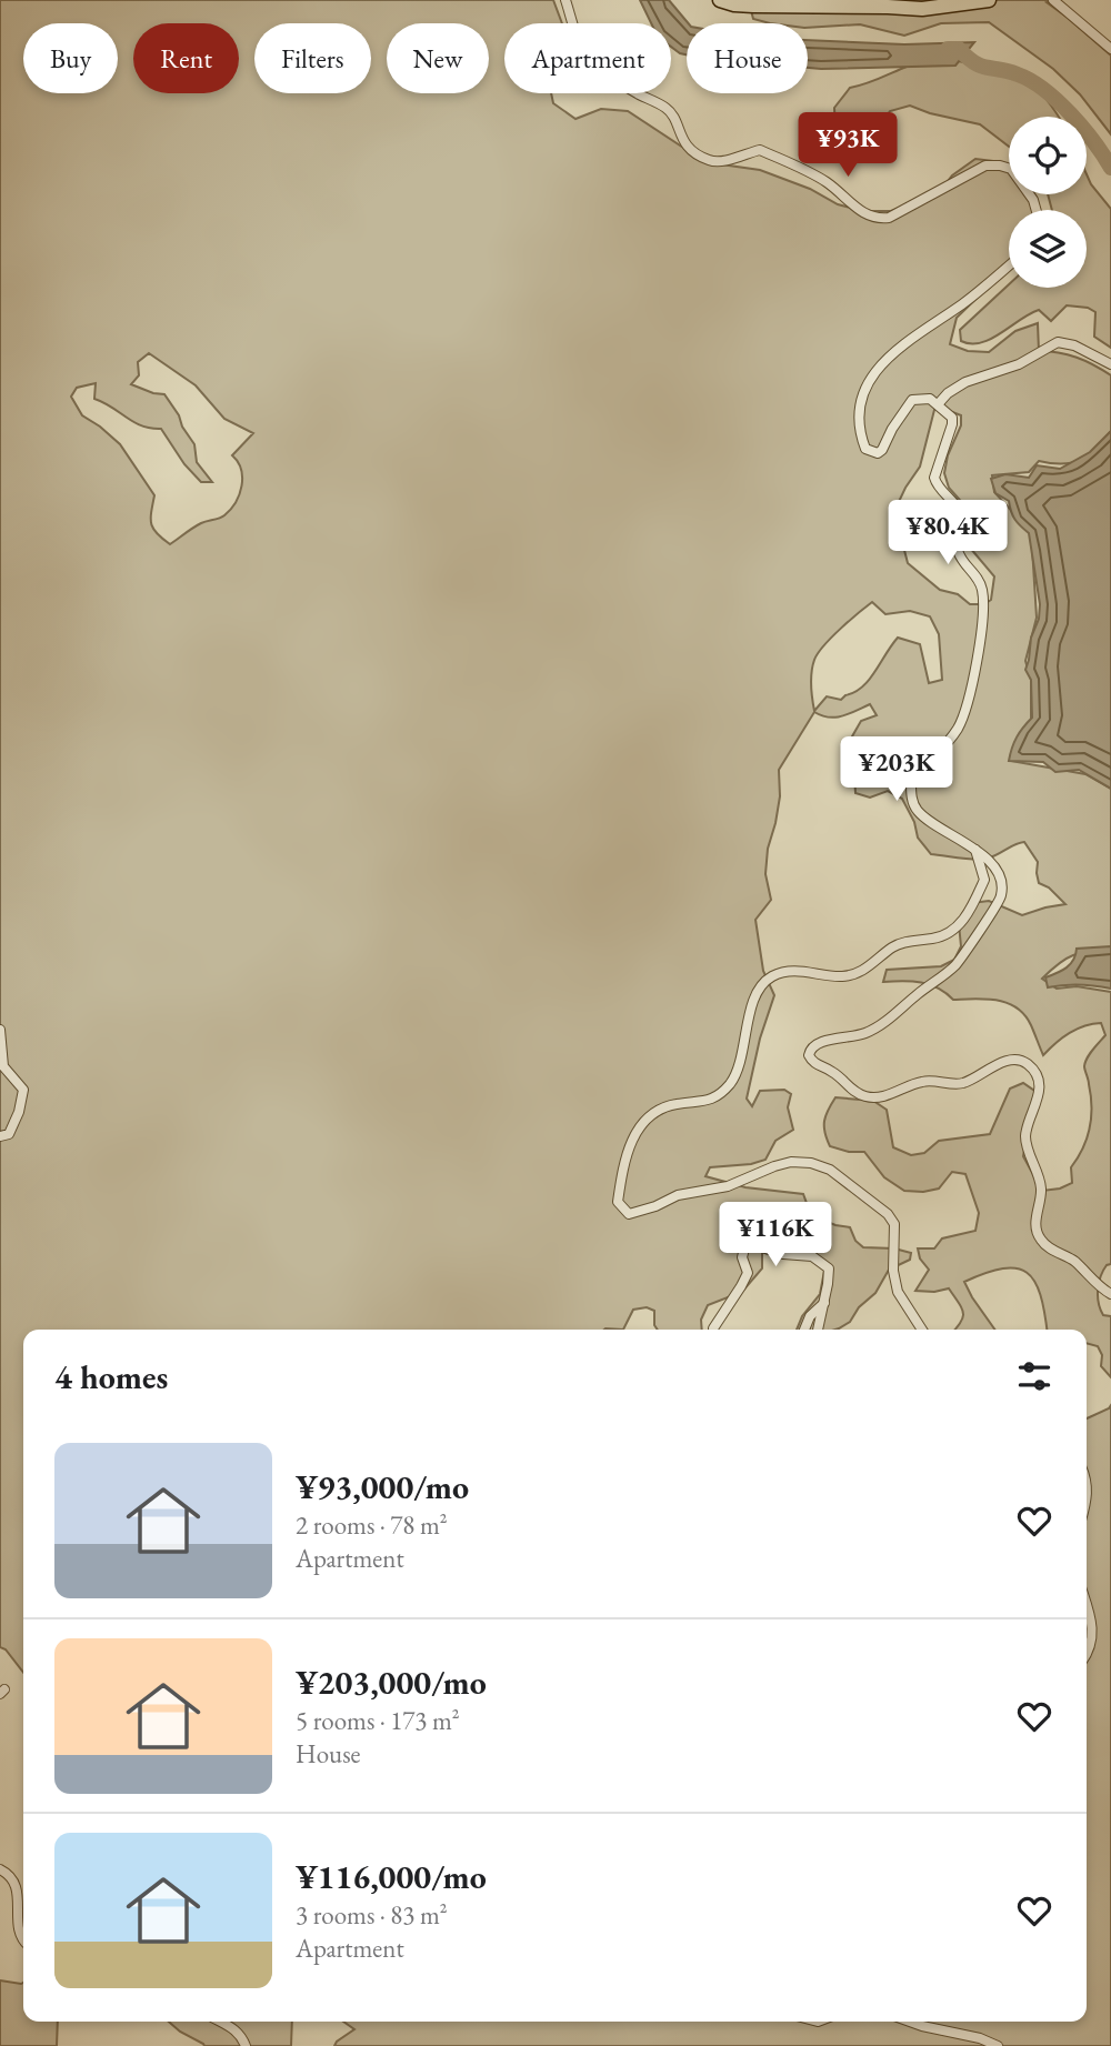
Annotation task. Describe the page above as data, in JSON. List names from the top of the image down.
{
  "page": {
    "chip": [
      "Buy",
      "Rent",
      "Filters",
      "New",
      "Apartment",
      "House"
    ],
    "price": [
      "¥93K",
      "¥80.4K",
      "¥203K",
      "¥116K"
    ],
    "heading": "4 homes",
    "list": [
      {
        "name": "¥93,000/mo",
        "note": "2 rooms · 78 m² · Apartment"
      },
      {
        "name": "¥203,000/mo",
        "note": "5 rooms · 173 m² · House"
      },
      {
        "name": "¥116,000/mo",
        "note": "3 rooms · 83 m² · Apartment"
      }
    ]
  }
}
